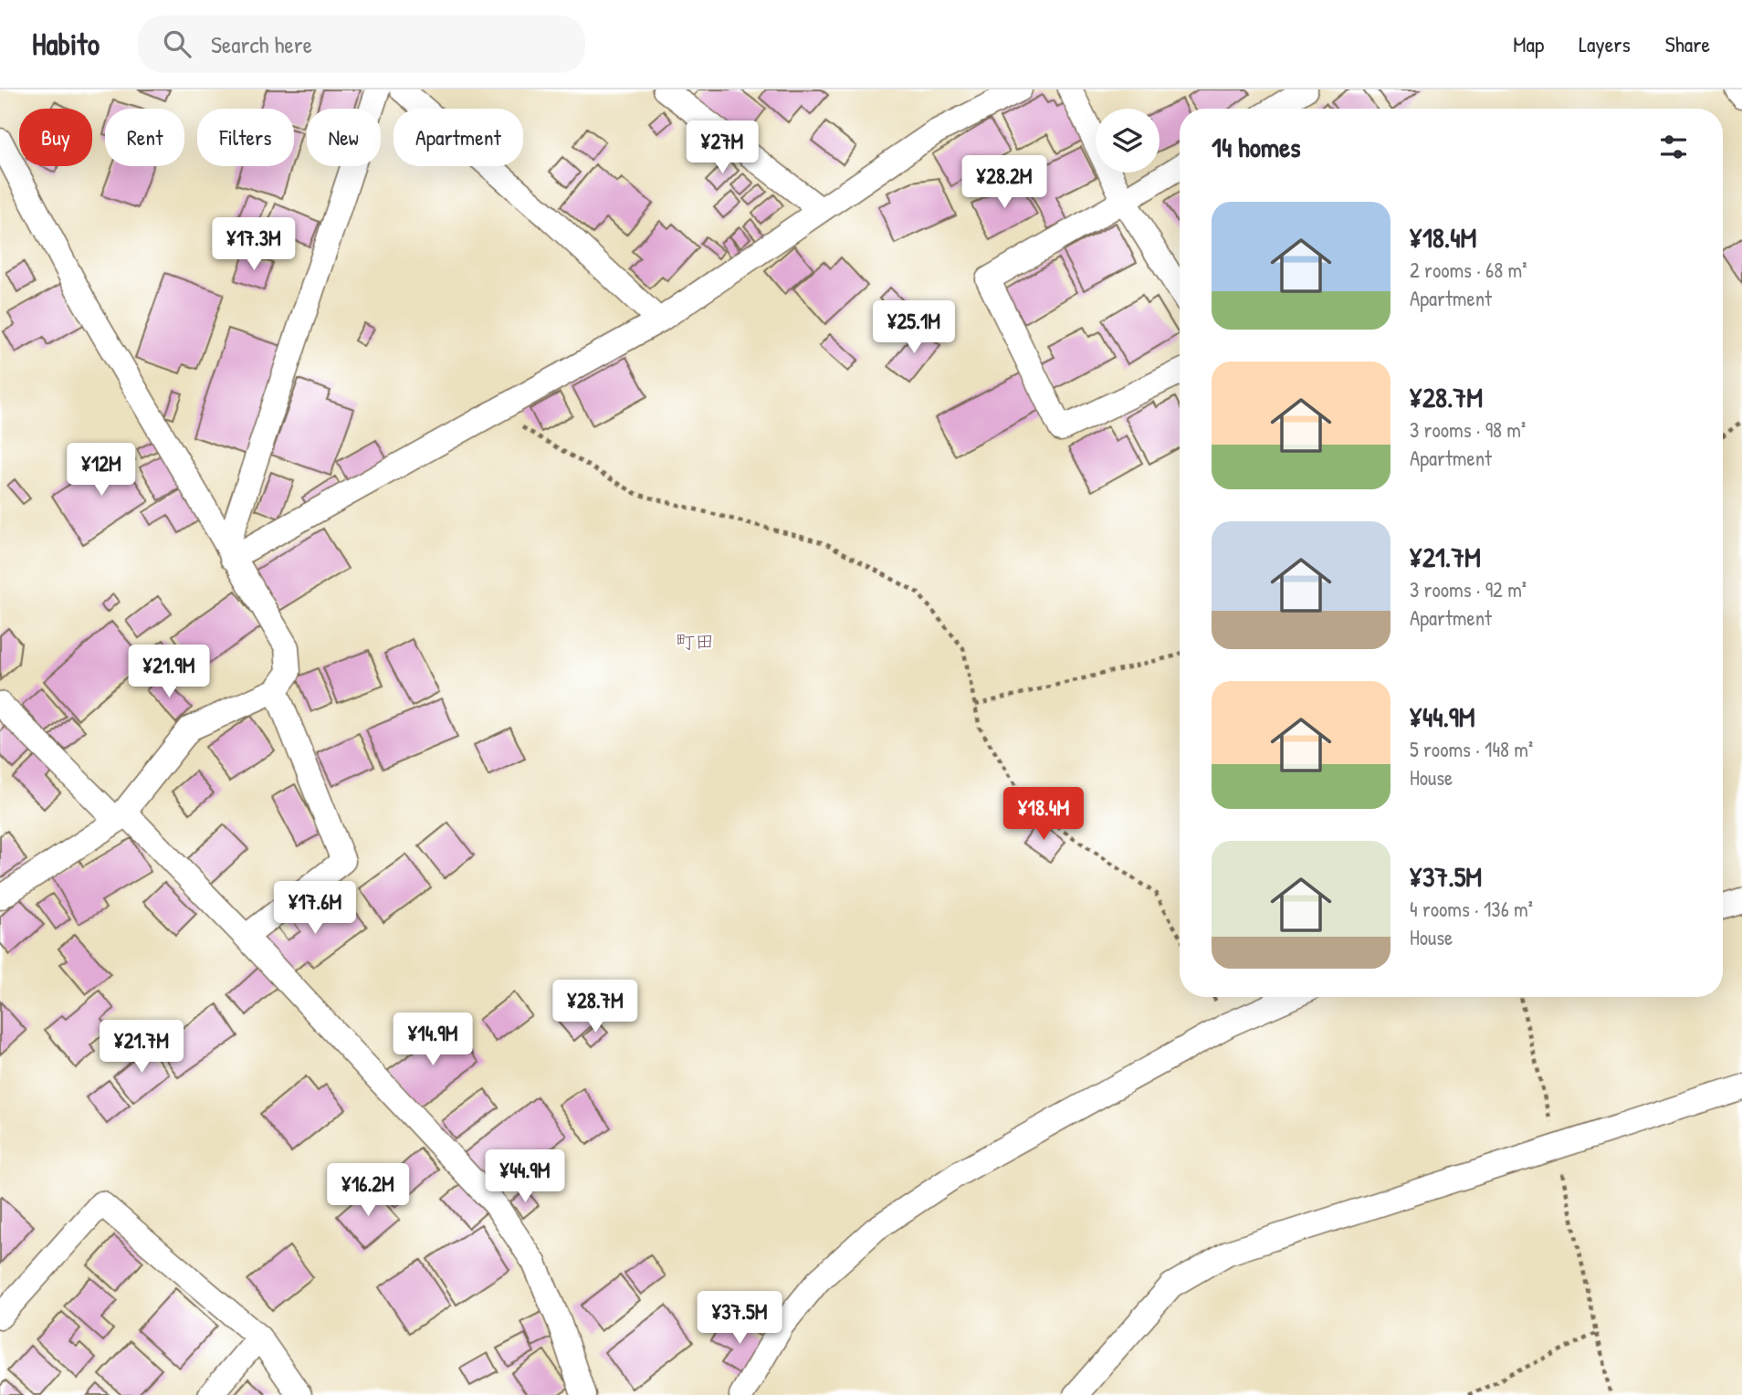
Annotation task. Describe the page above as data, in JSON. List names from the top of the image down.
{
  "districts": ["町田"],
  "page": {
    "header": "Habito",
    "search": "Search here",
    "nav": ["Map", "Layers", "Share"],
    "chip": [
      "Buy",
      "Rent",
      "Filters",
      "New",
      "Apartment"
    ],
    "heading": "14 homes",
    "price": [
      "¥27M",
      "¥28.2M",
      "¥17.3M",
      "¥25.1M",
      "¥12M",
      "¥21.9M",
      "¥18.4M",
      "¥17.6M",
      "¥28.7M",
      "¥14.9M",
      "¥21.7M",
      "¥44.9M",
      "¥16.2M",
      "¥37.5M"
    ],
    "list": [
      {
        "name": "¥18.4M",
        "note": "2 rooms · 68 m² · Apartment"
      },
      {
        "name": "¥28.7M",
        "note": "3 rooms · 98 m² · Apartment"
      },
      {
        "name": "¥21.7M",
        "note": "3 rooms · 92 m² · Apartment"
      },
      {
        "name": "¥44.9M",
        "note": "5 rooms · 148 m² · House"
      },
      {
        "name": "¥37.5M",
        "note": "4 rooms · 136 m² · House"
      }
    ]
  }
}
